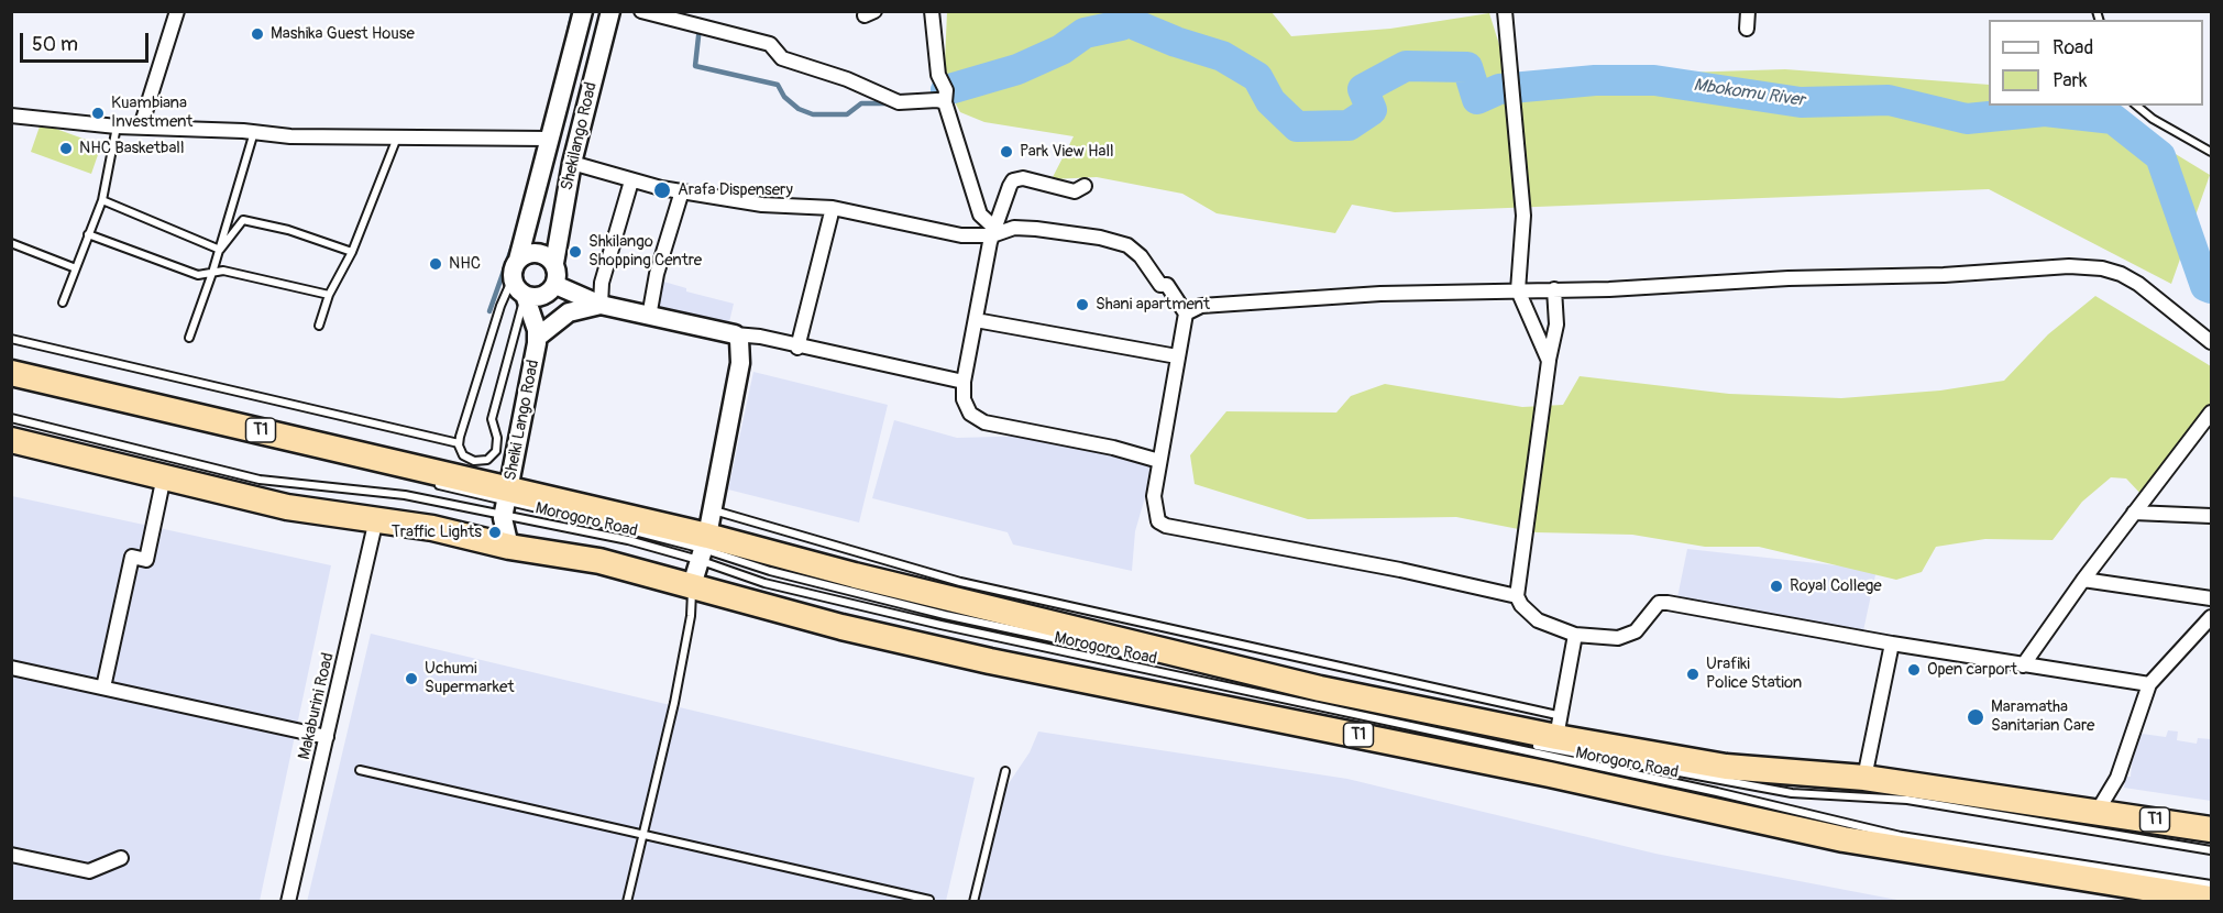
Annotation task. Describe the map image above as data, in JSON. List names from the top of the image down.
{
  "streets": {
    "highway": ["T1", "Morogoro Road"],
    "main road": ["Shekilango Road", "Sheiki Lango Road"],
    "street": ["Makaburini Road"]
  },
  "crossings": [
    ["Shekilango Road", "Sheiki Lango Road"],
    ["Sheiki Lango Road", "Morogoro Road"],
    ["Morogoro Road", "Makaburini Road"]
  ],
  "water": ["Mbokomu River"],
  "places": [
    "Mashika Guest House",
    "Kuambiana Investment",
    "NHC Basketball",
    "Park View Hall",
    "Arafa Dispensery",
    "Shkilango Shopping Centre",
    "NHC",
    "Shani apartment",
    "Traffic Lights",
    "Royal College",
    "Open carport",
    "Urafiki Police Station",
    "Uchumi Supermarket",
    "Maramatha Sanitarian Care"
  ],
  "legend": ["Road", "Park"],
  "scale_bar": "50 m"
}
